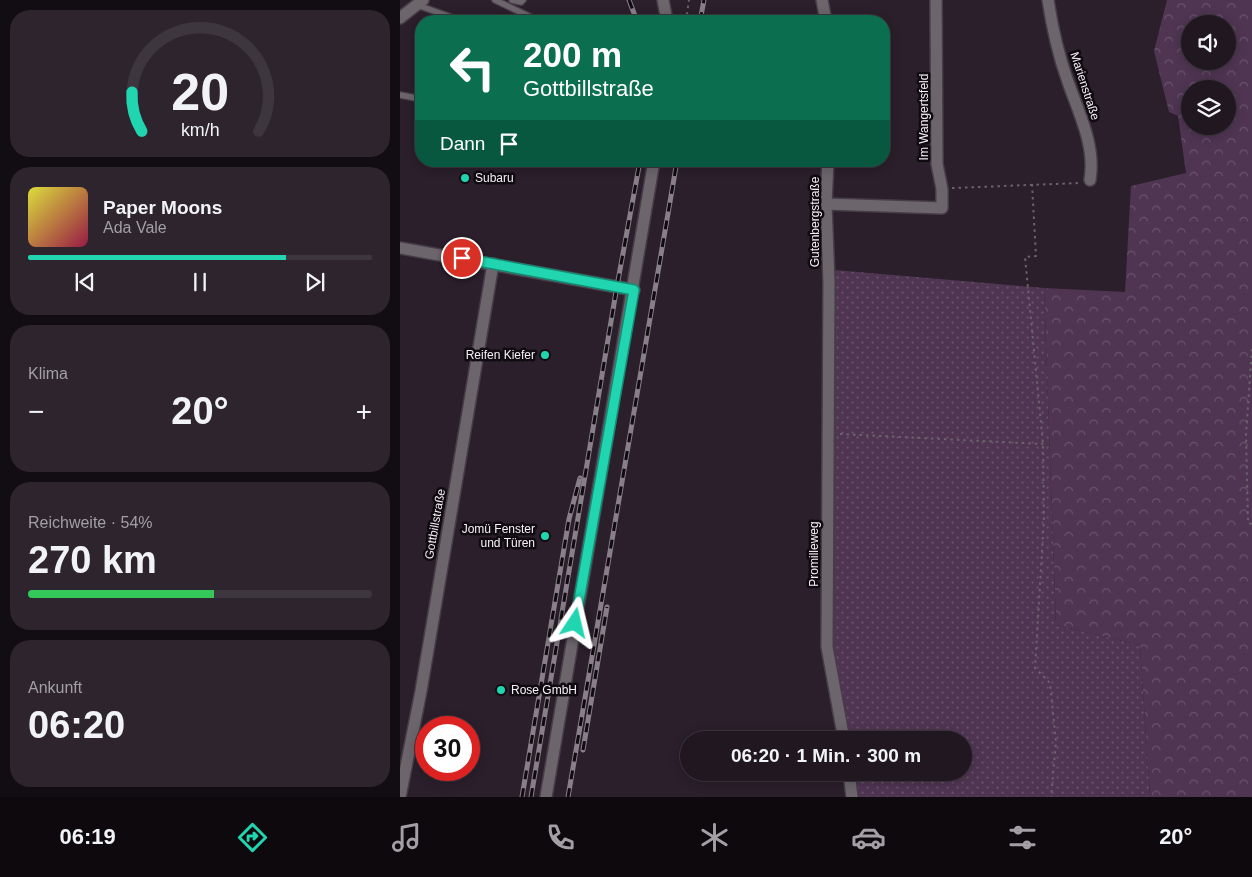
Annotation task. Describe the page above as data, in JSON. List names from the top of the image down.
{
  "streets": {
    "street": [
      "Marienstraße",
      "Im Wangertsfeld",
      "Gutenbergstraße",
      "Gottbillstraße",
      "Promilleweg"
    ]
  },
  "crossings": [
    ["Im Wangertsfeld", "Gutenbergstraße"],
    ["Gutenbergstraße", "Promilleweg"]
  ],
  "places": [
    "Subaru",
    "Reifen Kiefer",
    "Jomü Fenster und Türen",
    "Rose GmbH"
  ],
  "page": {
    "turn": ["200 m", "Gottbillstraße"],
    "then": "Dann",
    "song": ["Paper Moons", "Ada Vale"],
    "tile": [
      "Klima",
      ["Reichweite · 54%", "270 km"],
      ["Ankunft", "06:20"]
    ],
    "heat": ["−", "20°", "+"],
    "limit": "30",
    "trip": "06:20 · 1 Min. · 300 m",
    "tabs": ["06:19", "20°"],
    "gauge": ["20", "km/h"]
  }
}
